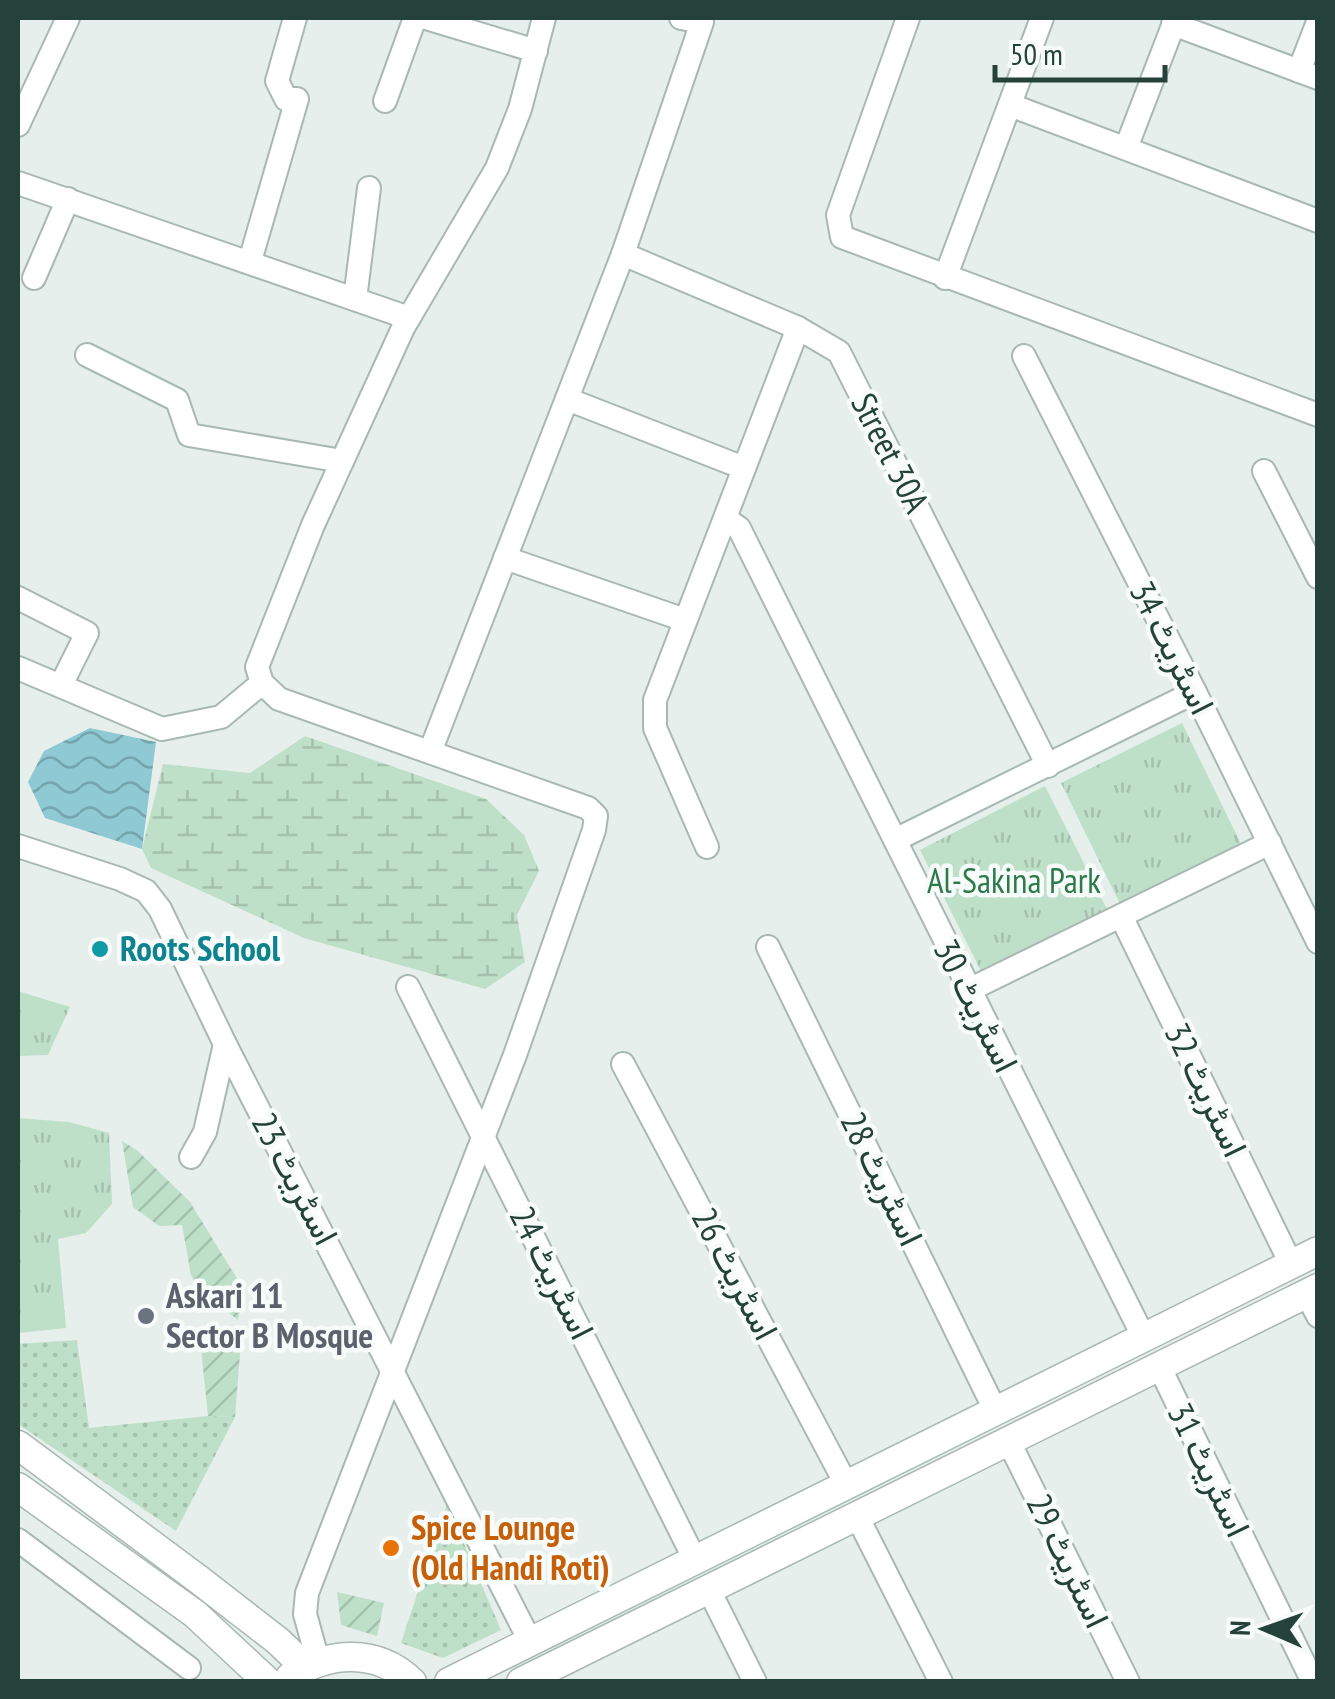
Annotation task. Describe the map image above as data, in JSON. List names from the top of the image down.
{
  "streets": {
    "street": [
      "Street 30A",
      "اسٹریٹ 34",
      "اسٹریٹ 30",
      "اسٹریٹ 32",
      "اسٹریٹ 23",
      "اسٹریٹ 28",
      "اسٹریٹ 24",
      "اسٹریٹ 26",
      "اسٹریٹ 31",
      "اسٹریٹ 29"
    ]
  },
  "parks": ["Al-Sakina Park"],
  "places": ["Roots School", "Askari 11 Sector B Mosque", "Spice Lounge (Old Handi Roti)"],
  "scale_bar": "50 m",
  "north": "left"
}
